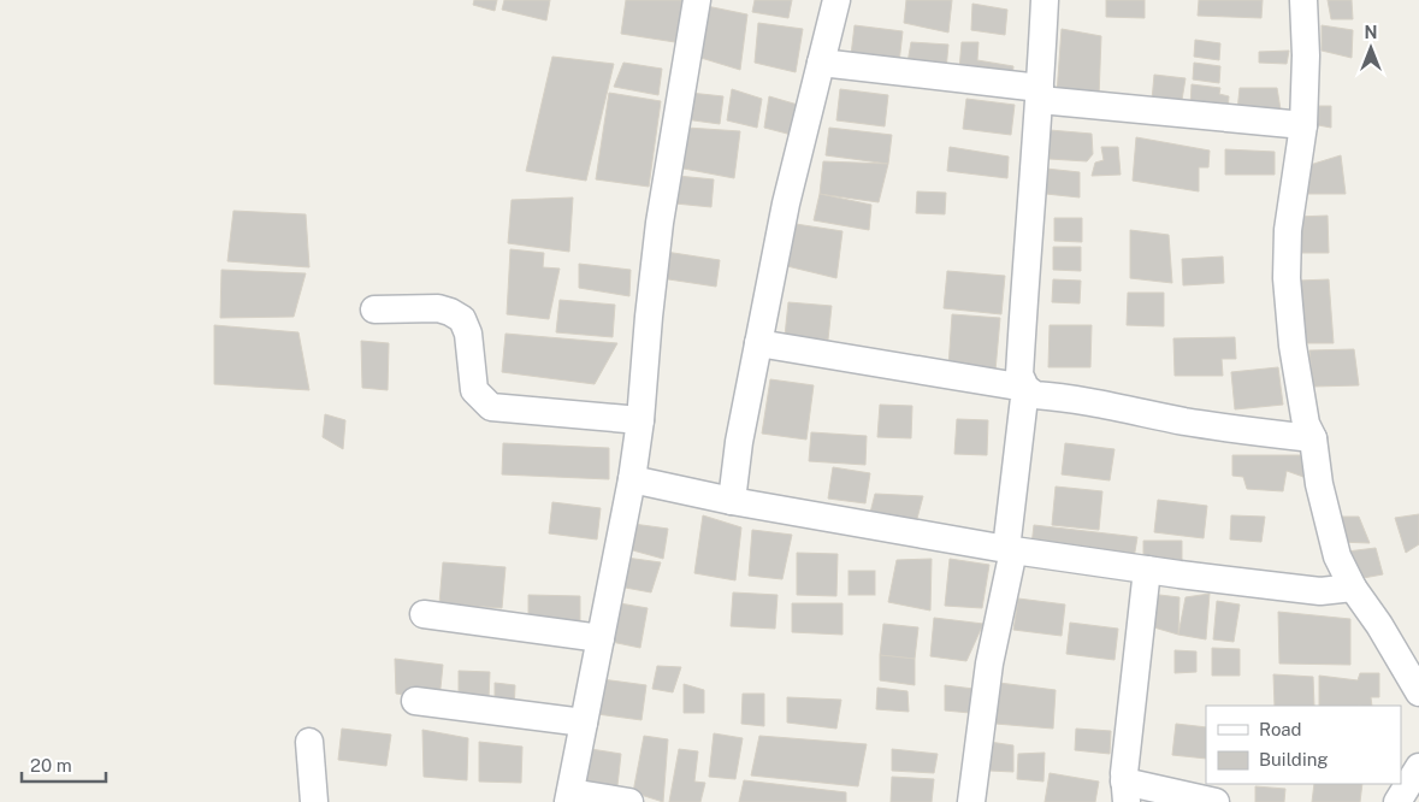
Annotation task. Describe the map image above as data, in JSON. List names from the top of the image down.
{
  "legend": ["Road", "Building"],
  "scale_bar": "20 m",
  "north": "top"
}
